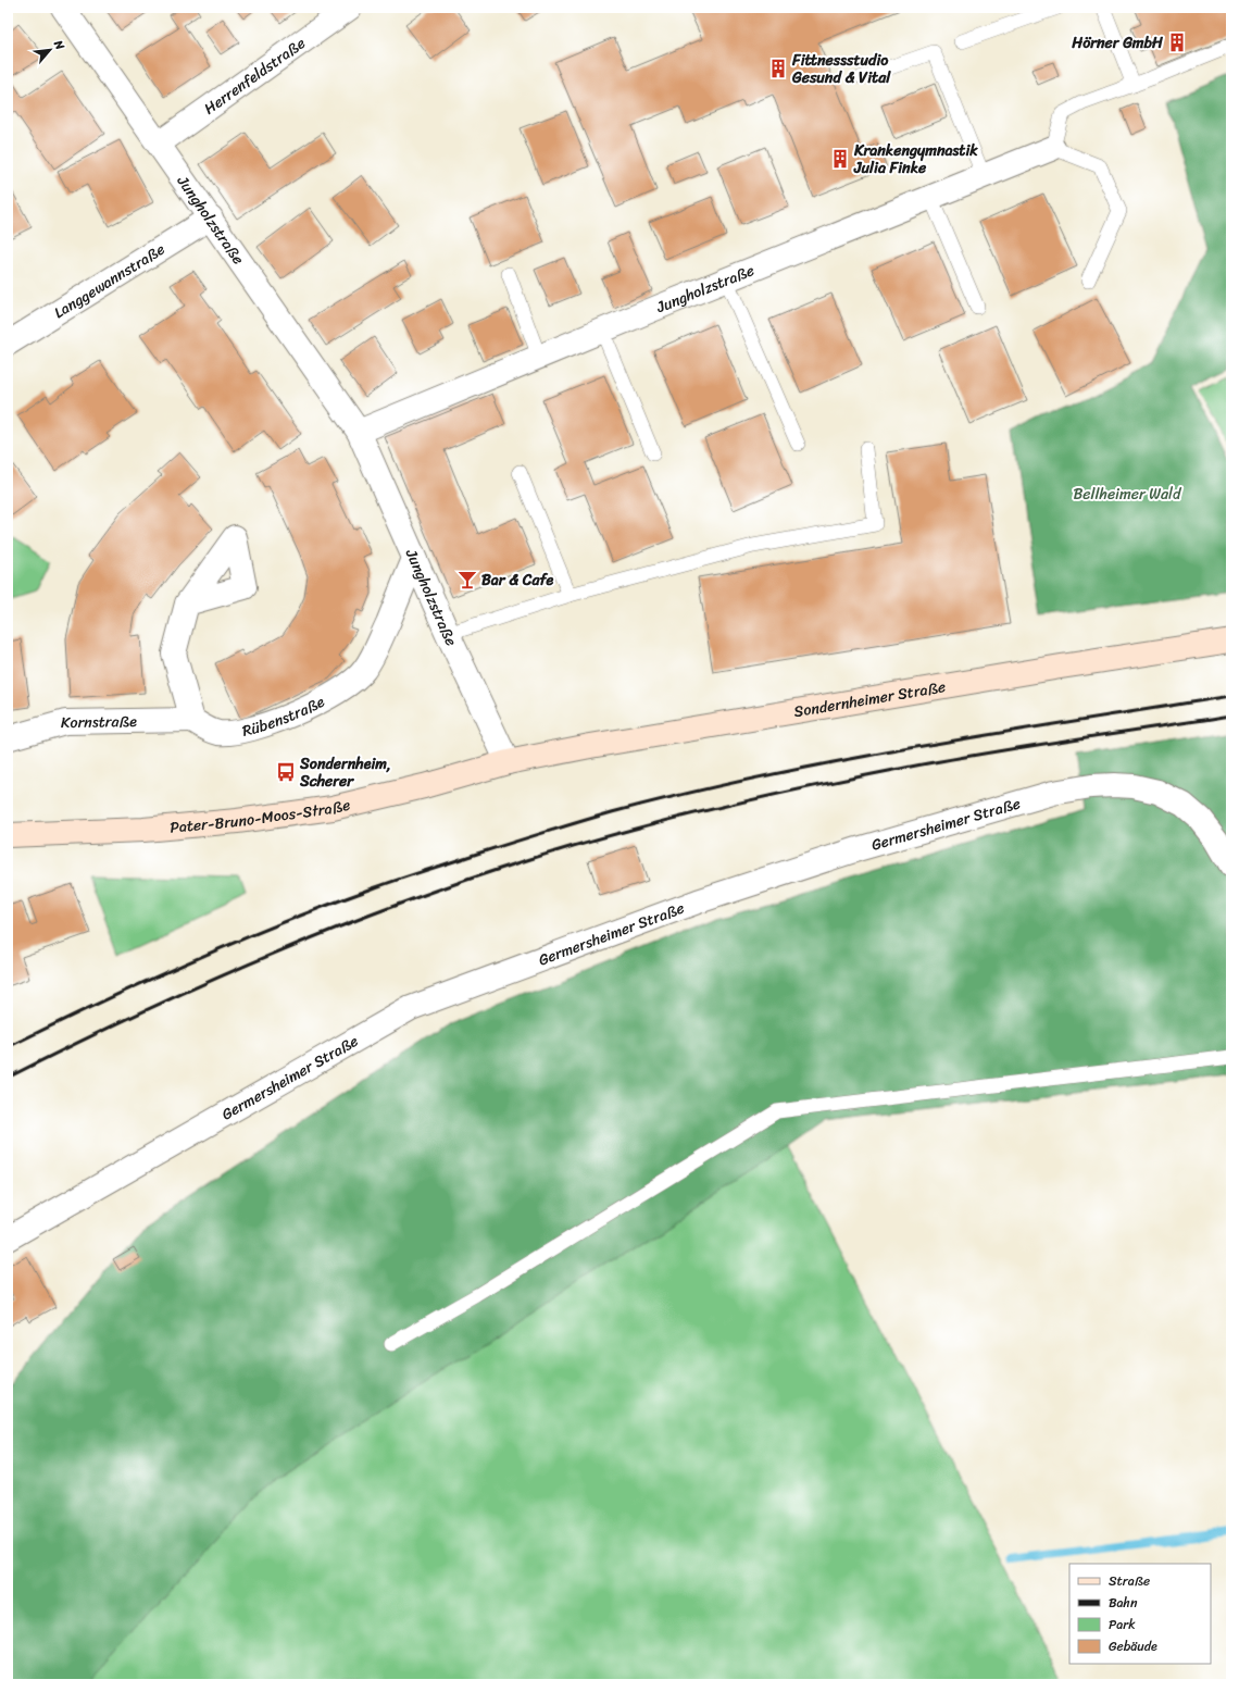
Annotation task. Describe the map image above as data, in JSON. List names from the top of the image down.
{
  "streets": {
    "main road": ["Sondernheimer Straße", "Pater-Bruno-Moos-Straße"],
    "street": [
      "Herrenfeldstraße",
      "Jungholzstraße",
      "Langgewannstraße",
      "Rübenstraße",
      "Kornstraße",
      "Germersheimer Straße"
    ]
  },
  "crossings": [
    ["Herrenfeldstraße", "Jungholzstraße"],
    ["Jungholzstraße", "Langgewannstraße"],
    ["Jungholzstraße", "Sondernheimer Straße"],
    ["Jungholzstraße", "Rübenstraße"],
    ["Jungholzstraße", "Pater-Bruno-Moos-Straße"],
    ["Sondernheimer Straße", "Pater-Bruno-Moos-Straße"],
    ["Rübenstraße", "Kornstraße"]
  ],
  "parks": ["Bellheimer Wald"],
  "places": {
    "building": ["Hörner GmbH", "Fittnessstudio Gesund & Vital", "Krankengymnastik Julia Finke"],
    "bar": ["Bar & Cafe"],
    "bus stop": ["Sondernheim, Scherer"]
  },
  "legend": [
    "Straße",
    "Bahn",
    "Park",
    "Gebäude"
  ],
  "north": "top right"
}
